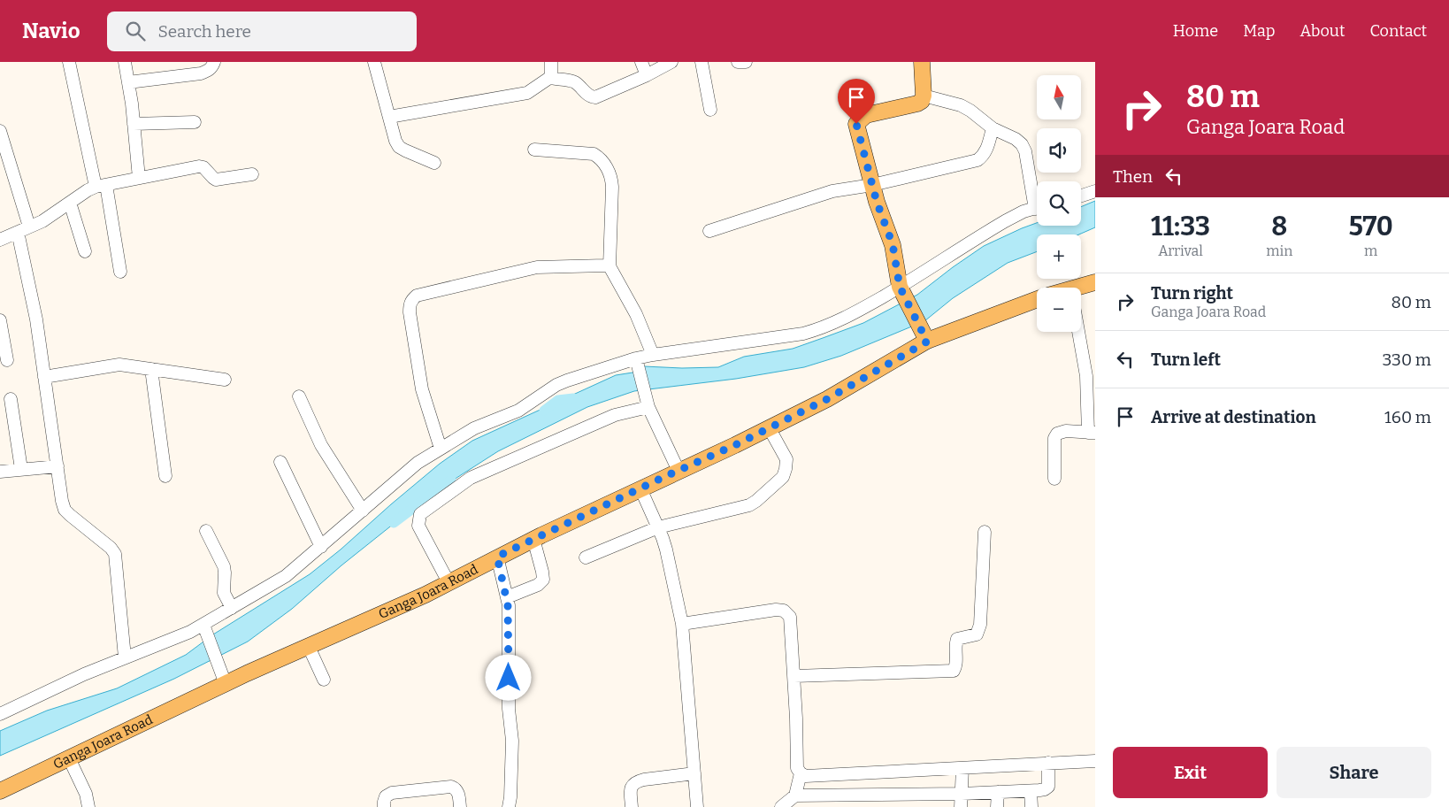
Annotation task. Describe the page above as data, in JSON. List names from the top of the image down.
{
  "streets": {
    "main road": ["Ganga Joara Road"]
  },
  "north": "top",
  "page": {
    "header": "Navio",
    "search": "Search here",
    "nav": [
      "Home",
      "Map",
      "About",
      "Contact"
    ],
    "turn": ["80 m", "Ganga Joara Road"],
    "map_buttons": ["+", "−"],
    "then": "Then",
    "eta": [
      "11:33",
      "Arrival",
      "8",
      "min",
      "570",
      "m"
    ],
    "list": [
      {
        "name": "Turn right",
        "note": "Ganga Joara Road",
        "value": "80 m"
      },
      {
        "name": "Turn left",
        "value": "330 m"
      },
      {
        "name": "Arrive at destination",
        "value": "160 m"
      }
    ],
    "buttons": ["Exit", "Share"]
  }
}
